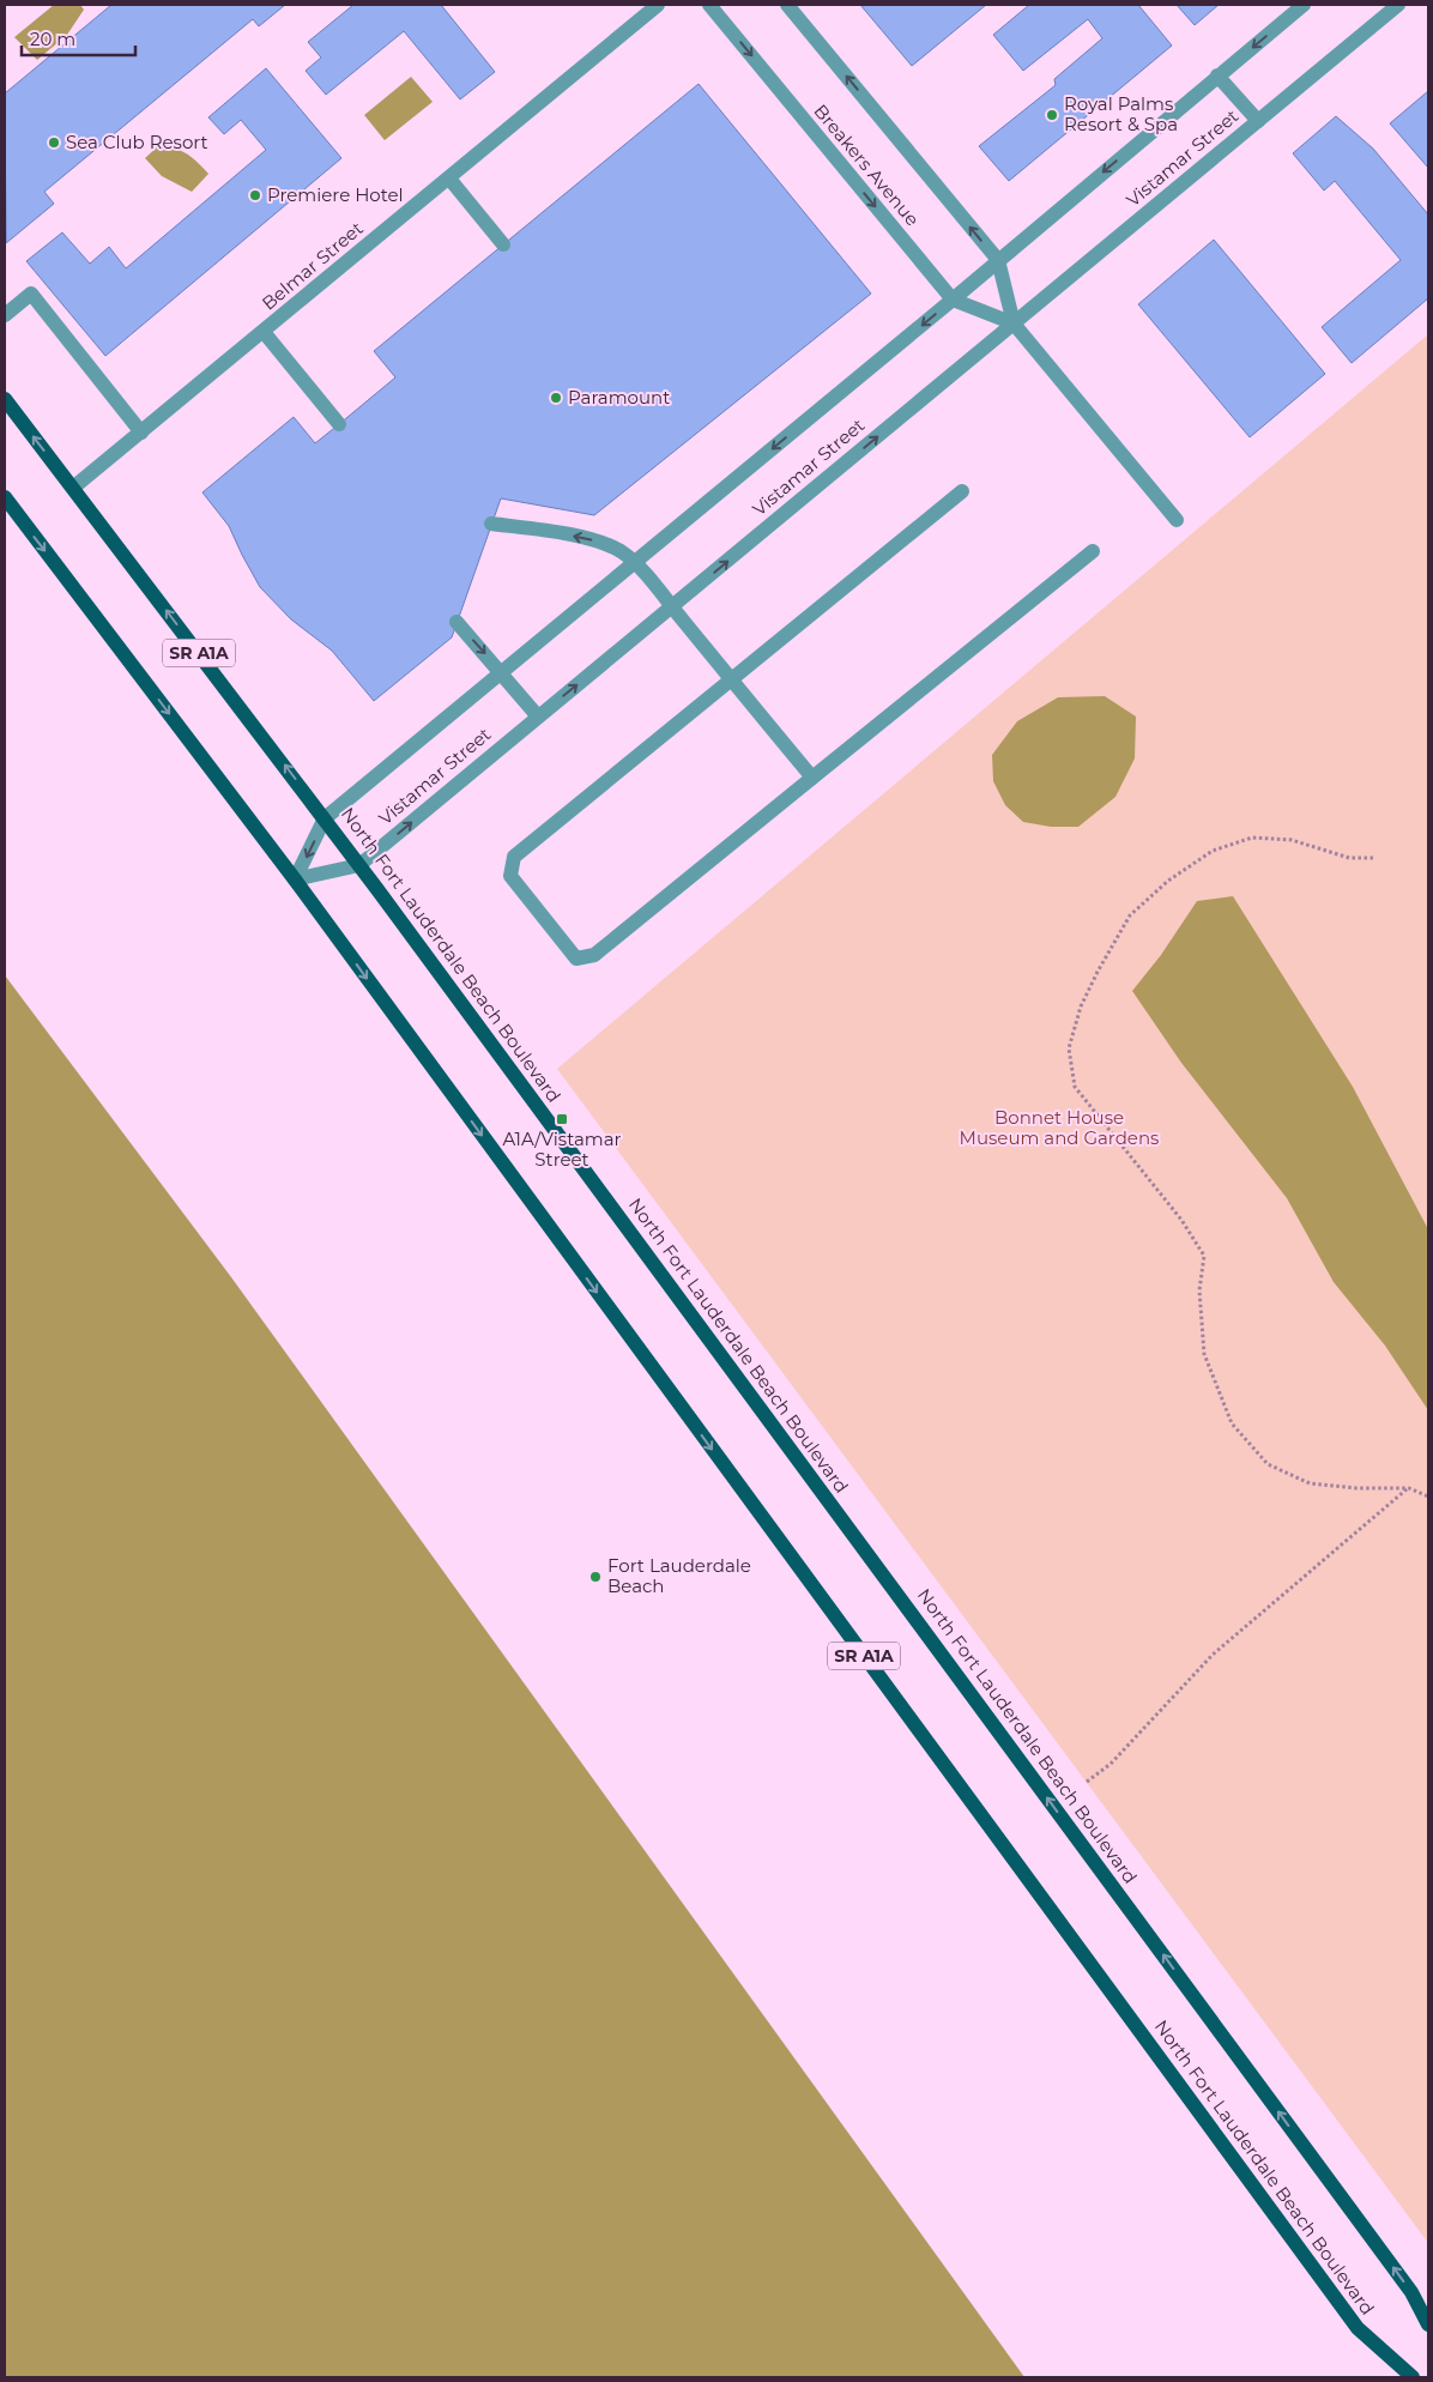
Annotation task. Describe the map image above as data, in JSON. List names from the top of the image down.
{
  "streets": {
    "main road": ["SR A1A", "North Fort Lauderdale Beach Boulevard"],
    "street": ["Vistamar Street", "Breakers Avenue", "Belmar Street"]
  },
  "crossings": [
    ["Vistamar Street", "Breakers Avenue"],
    ["Vistamar Street", "North Fort Lauderdale Beach Boulevard"],
    ["Belmar Street", "North Fort Lauderdale Beach Boulevard"]
  ],
  "parks": ["Bonnet House Museum and Gardens"],
  "places": {
    "other": [
      "Royal Palms Resort & Spa",
      "Sea Club Resort",
      "Premiere Hotel",
      "Paramount",
      "Fort Lauderdale Beach"
    ],
    "transit": ["A1A/Vistamar Street"]
  },
  "scale_bar": "20 m"
}
